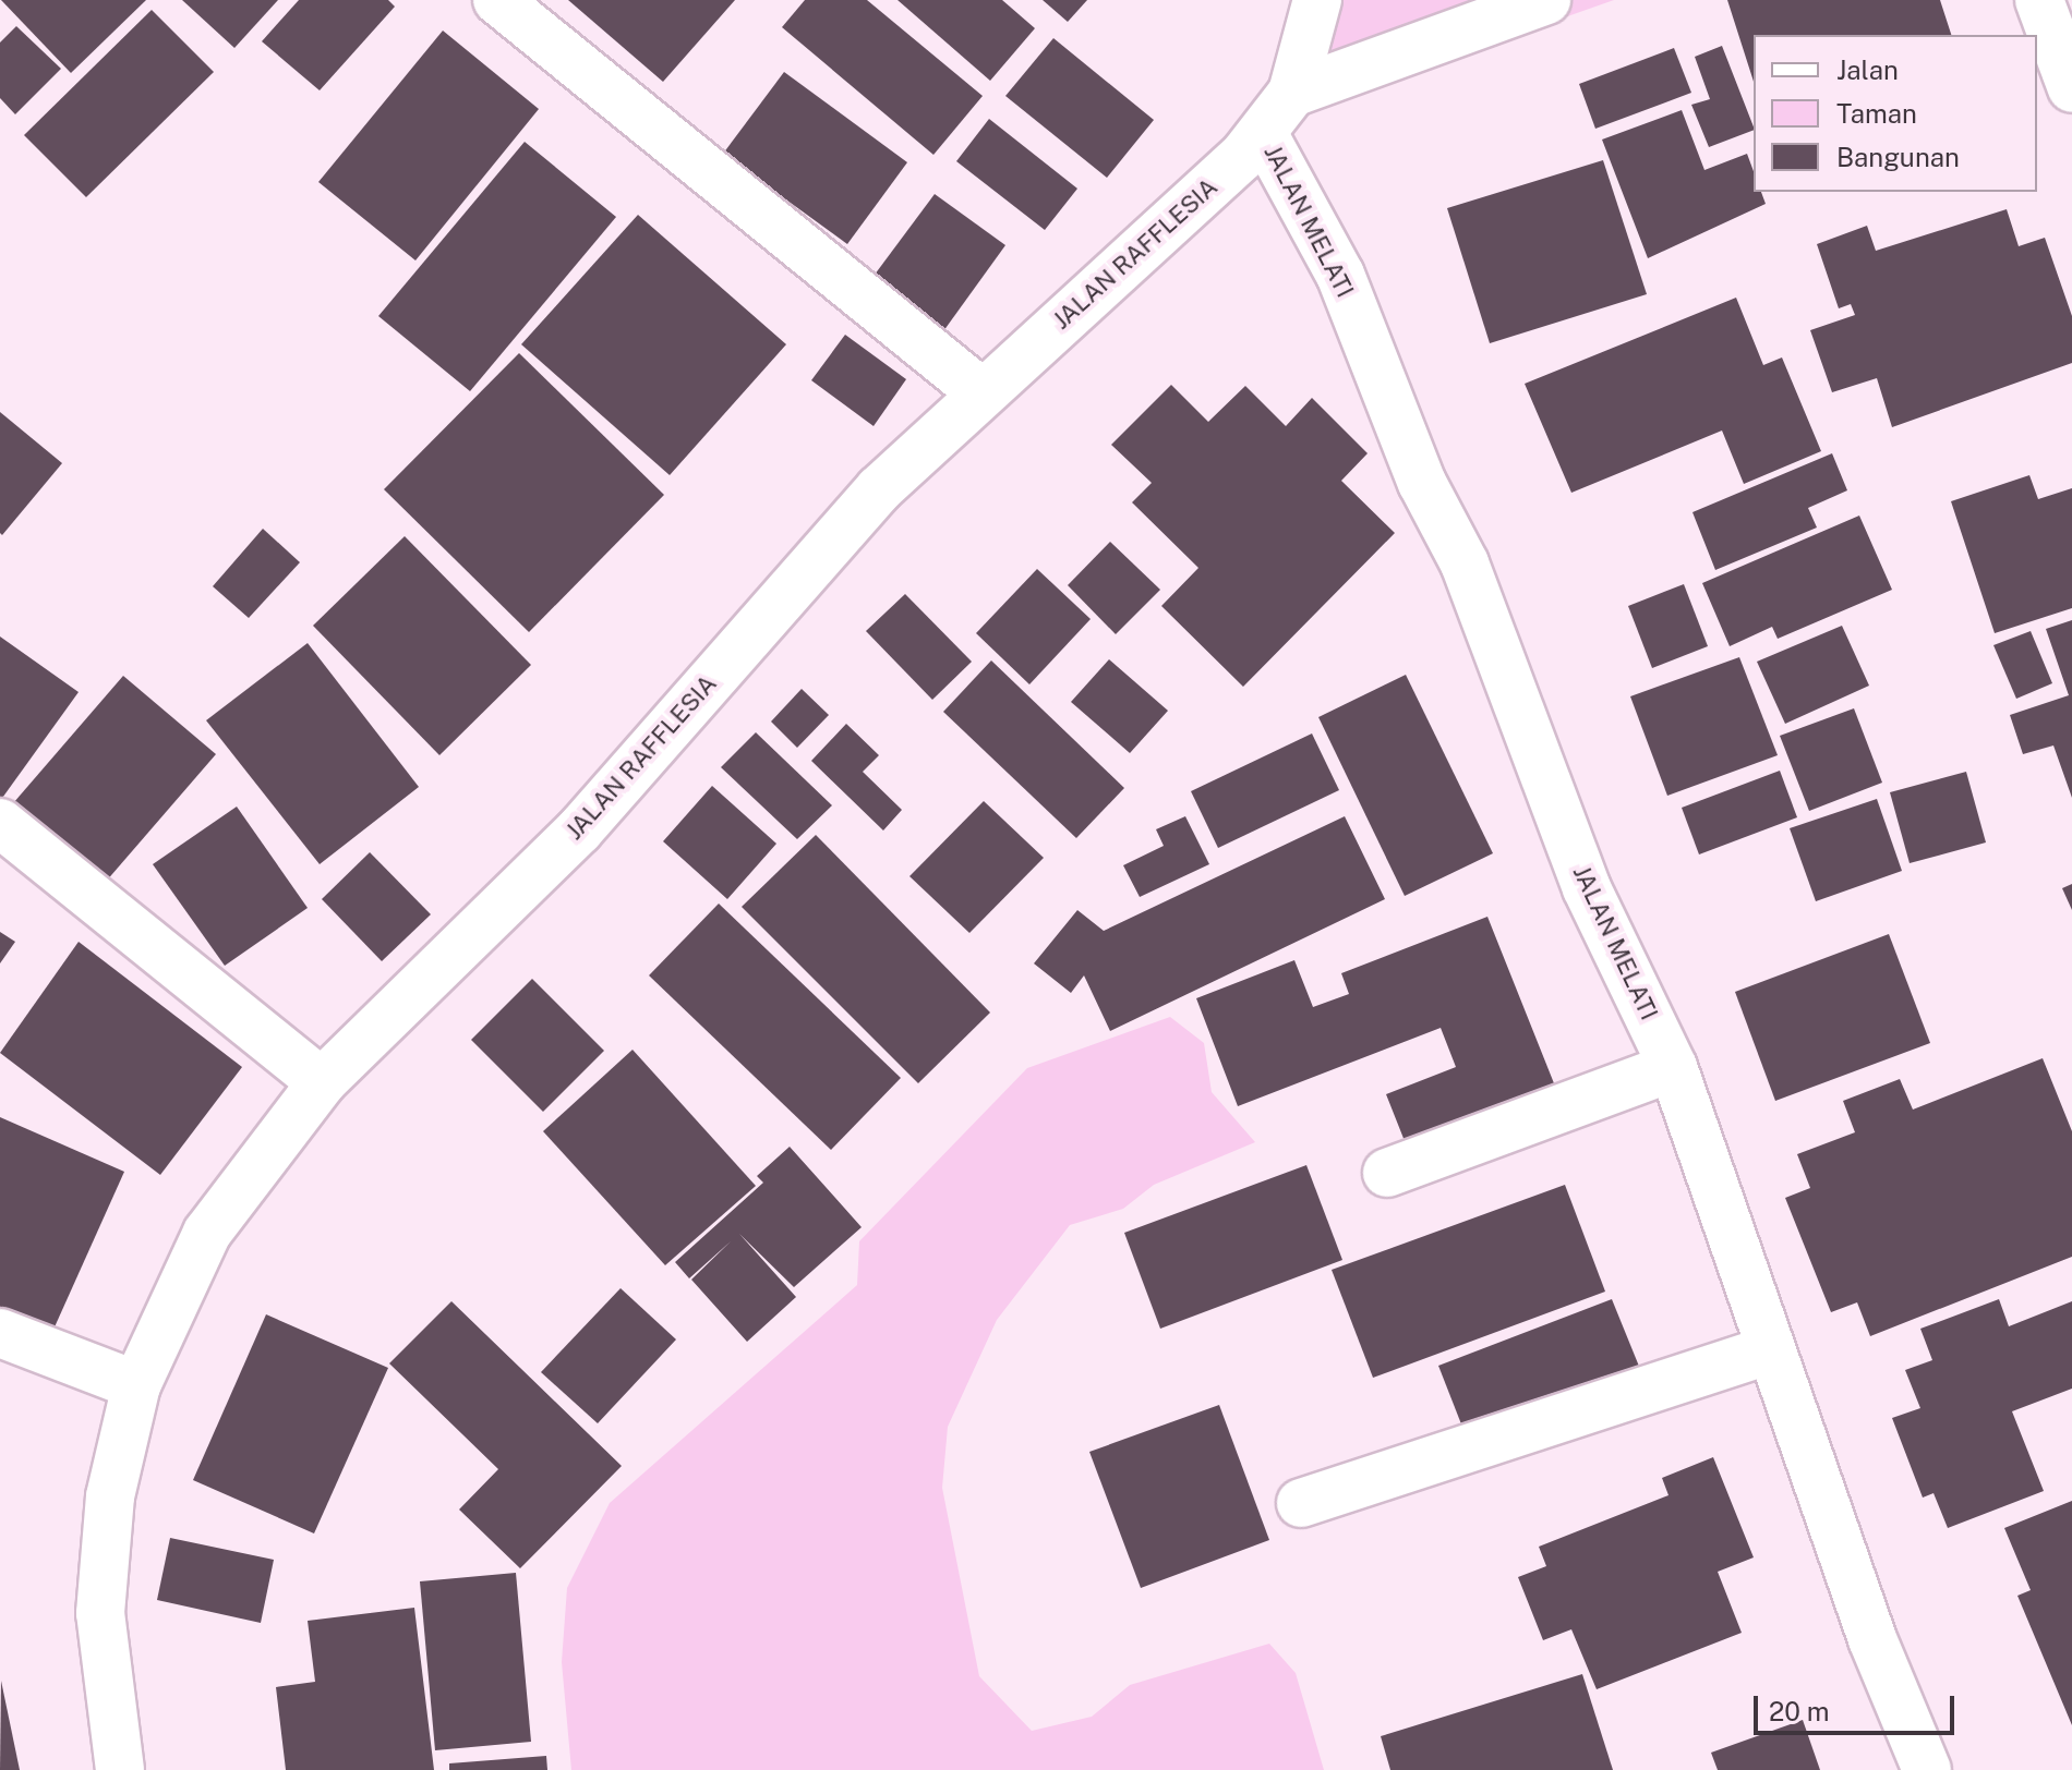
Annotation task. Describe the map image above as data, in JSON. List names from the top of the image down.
{
  "streets": {
    "street": ["JALAN MELATI", "JALAN RAFFLESIA"]
  },
  "crossings": [
    ["JALAN MELATI", "JALAN RAFFLESIA"]
  ],
  "legend": ["Jalan", "Taman", "Bangunan"],
  "scale_bar": "20 m"
}
